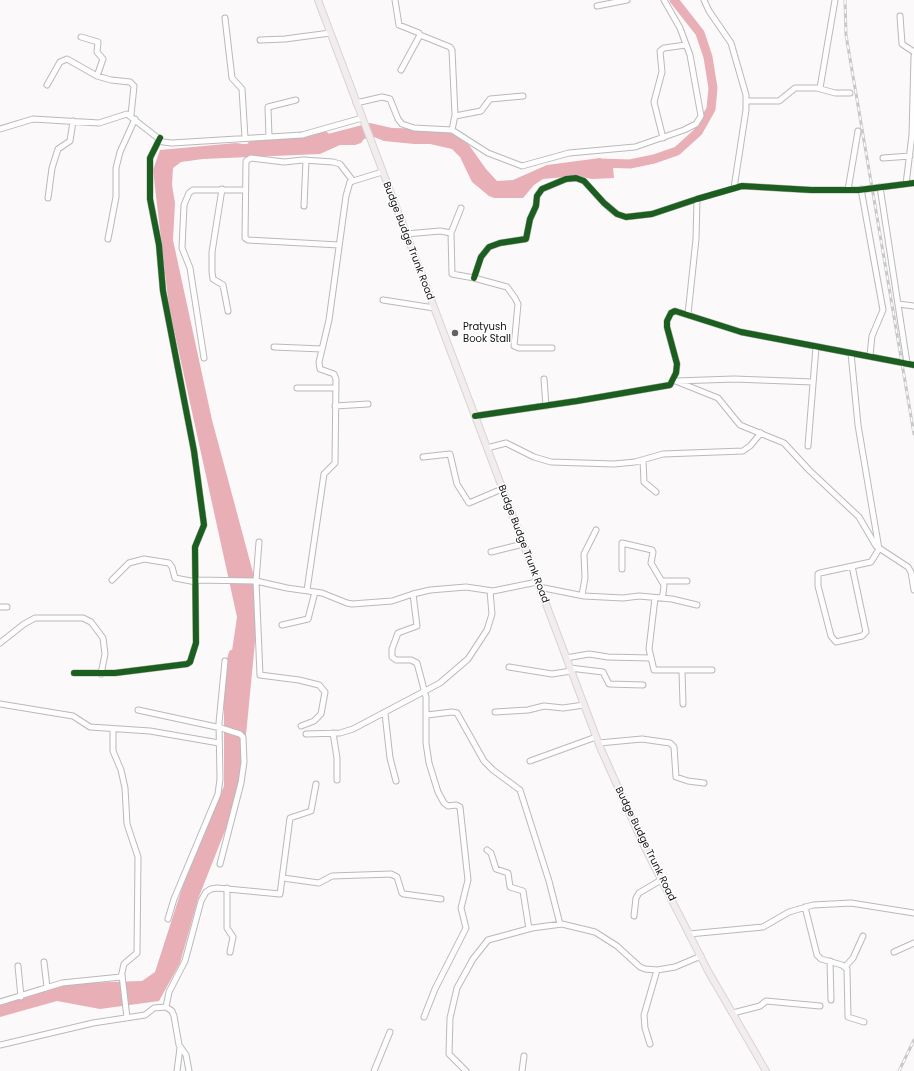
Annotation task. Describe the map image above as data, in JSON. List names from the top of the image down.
{
  "streets": {
    "main road": ["Budge Budge Trunk Road"]
  },
  "places": ["Pratyush Book Stall"]
}
